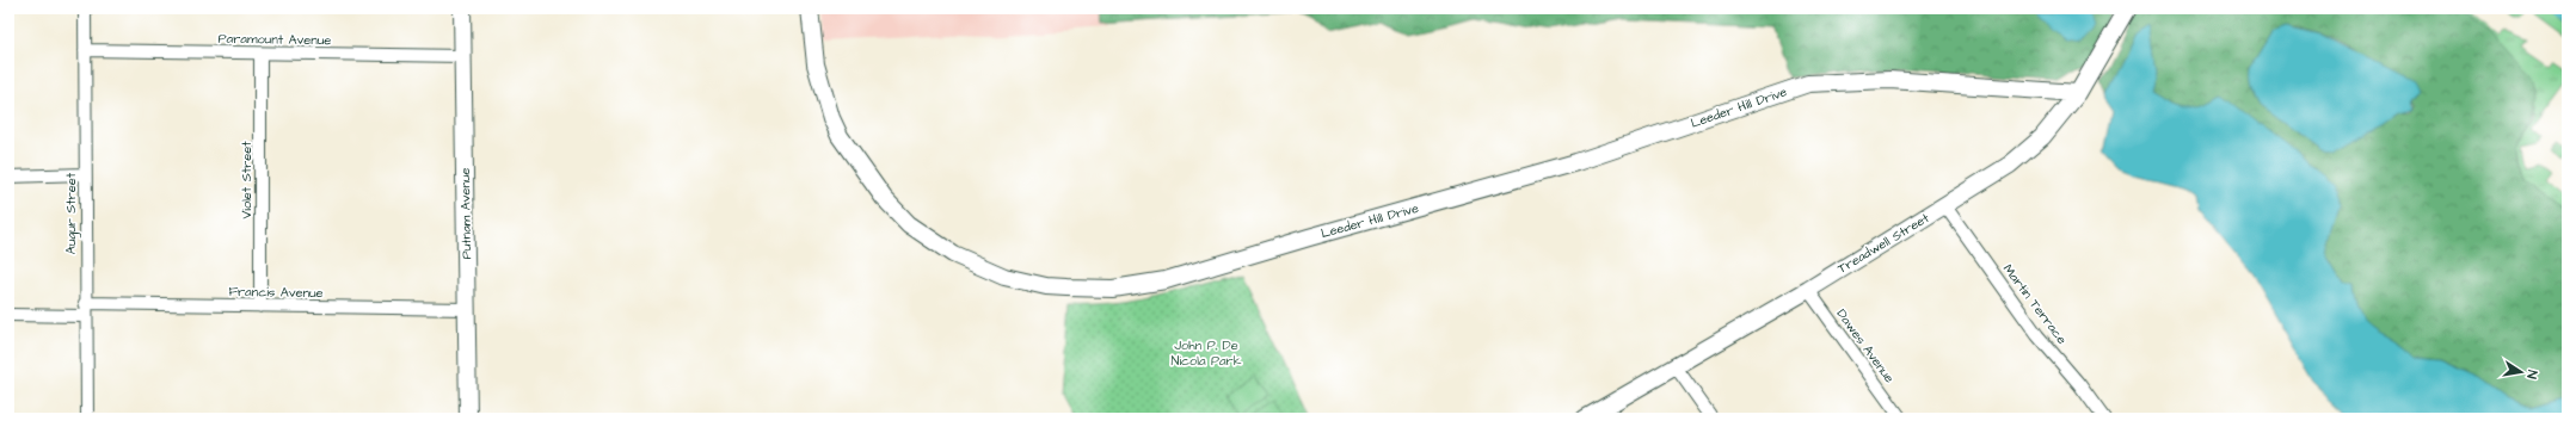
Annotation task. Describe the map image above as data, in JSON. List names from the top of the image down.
{
  "streets": {
    "street": [
      "Paramount Avenue",
      "Leeder Hill Drive",
      "Violet Street",
      "Augur Street",
      "Putnam Avenue",
      "Treadwell Street",
      "Francis Avenue",
      "Martin Terrace",
      "Dawes Avenue"
    ]
  },
  "crossings": [
    ["Paramount Avenue", "Violet Street"],
    ["Paramount Avenue", "Augur Street"],
    ["Paramount Avenue", "Putnam Avenue"],
    ["Leeder Hill Drive", "Treadwell Street"],
    ["Violet Street", "Francis Avenue"],
    ["Augur Street", "Francis Avenue"],
    ["Putnam Avenue", "Francis Avenue"],
    ["Treadwell Street", "Martin Terrace"],
    ["Treadwell Street", "Dawes Avenue"]
  ],
  "parks": ["John P. De Nicola Park"],
  "north": "right"
}
